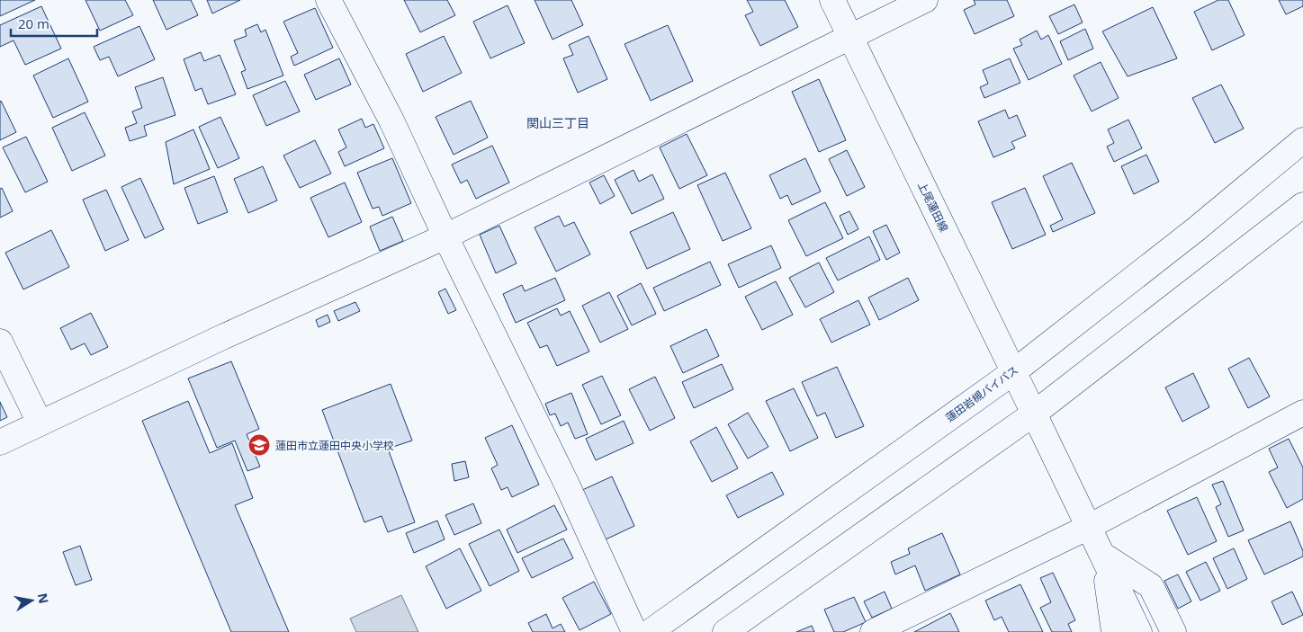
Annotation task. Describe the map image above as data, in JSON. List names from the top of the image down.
{
  "streets": {
    "main road": ["上尾蓮田線", "蓮田岩槻バイパス"]
  },
  "crossings": [
    ["上尾蓮田線", "蓮田岩槻バイパス"]
  ],
  "districts": ["関山三丁目"],
  "places": {
    "school or university": ["蓮田市立蓮田中央小学校"]
  },
  "scale_bar": "20 m",
  "north": "right"
}
